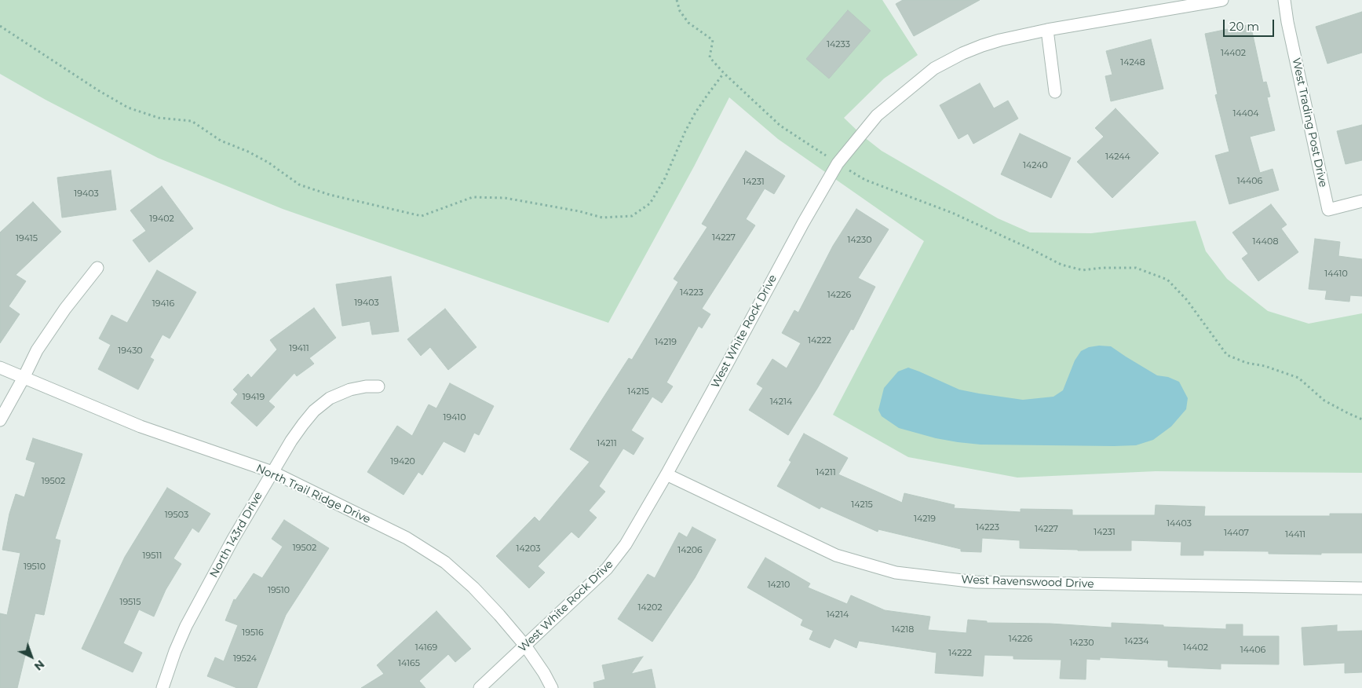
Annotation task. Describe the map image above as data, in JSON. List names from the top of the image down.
{
  "streets": {
    "street": [
      "West Trading Post Drive",
      "West White Rock Drive",
      "North Trail Ridge Drive",
      "North 143rd Drive",
      "West Ravenswood Drive"
    ]
  },
  "crossings": [
    ["West White Rock Drive", "North Trail Ridge Drive"],
    ["West White Rock Drive", "West Ravenswood Drive"],
    ["North Trail Ridge Drive", "North 143rd Drive"]
  ],
  "house_numbers": [
    "14233",
    "14402",
    "14248",
    "14404",
    "14244",
    "14240",
    "14406",
    "14231",
    "19403",
    "19402",
    "14227",
    "19415",
    "14230",
    "14408",
    "14410",
    "14223",
    "14226",
    "19403",
    "19416",
    "14222",
    "14219",
    "19411",
    "19430",
    "14215",
    "19419",
    "14214",
    "19410",
    "14211",
    "19420",
    "14211",
    "19502",
    "14215",
    "19503",
    "14219",
    "14403",
    "14223",
    "14227",
    "14231",
    "14407",
    "14411",
    "19502",
    "14203",
    "14206",
    "19511",
    "19510",
    "14210",
    "19510",
    "19515",
    "14202",
    "14214",
    "14218",
    "19516",
    "14226",
    "14234",
    "14230",
    "14169",
    "14402",
    "14406",
    "14222",
    "19524",
    "14165"
  ],
  "scale_bar": "20 m",
  "north": "bottom right"
}
